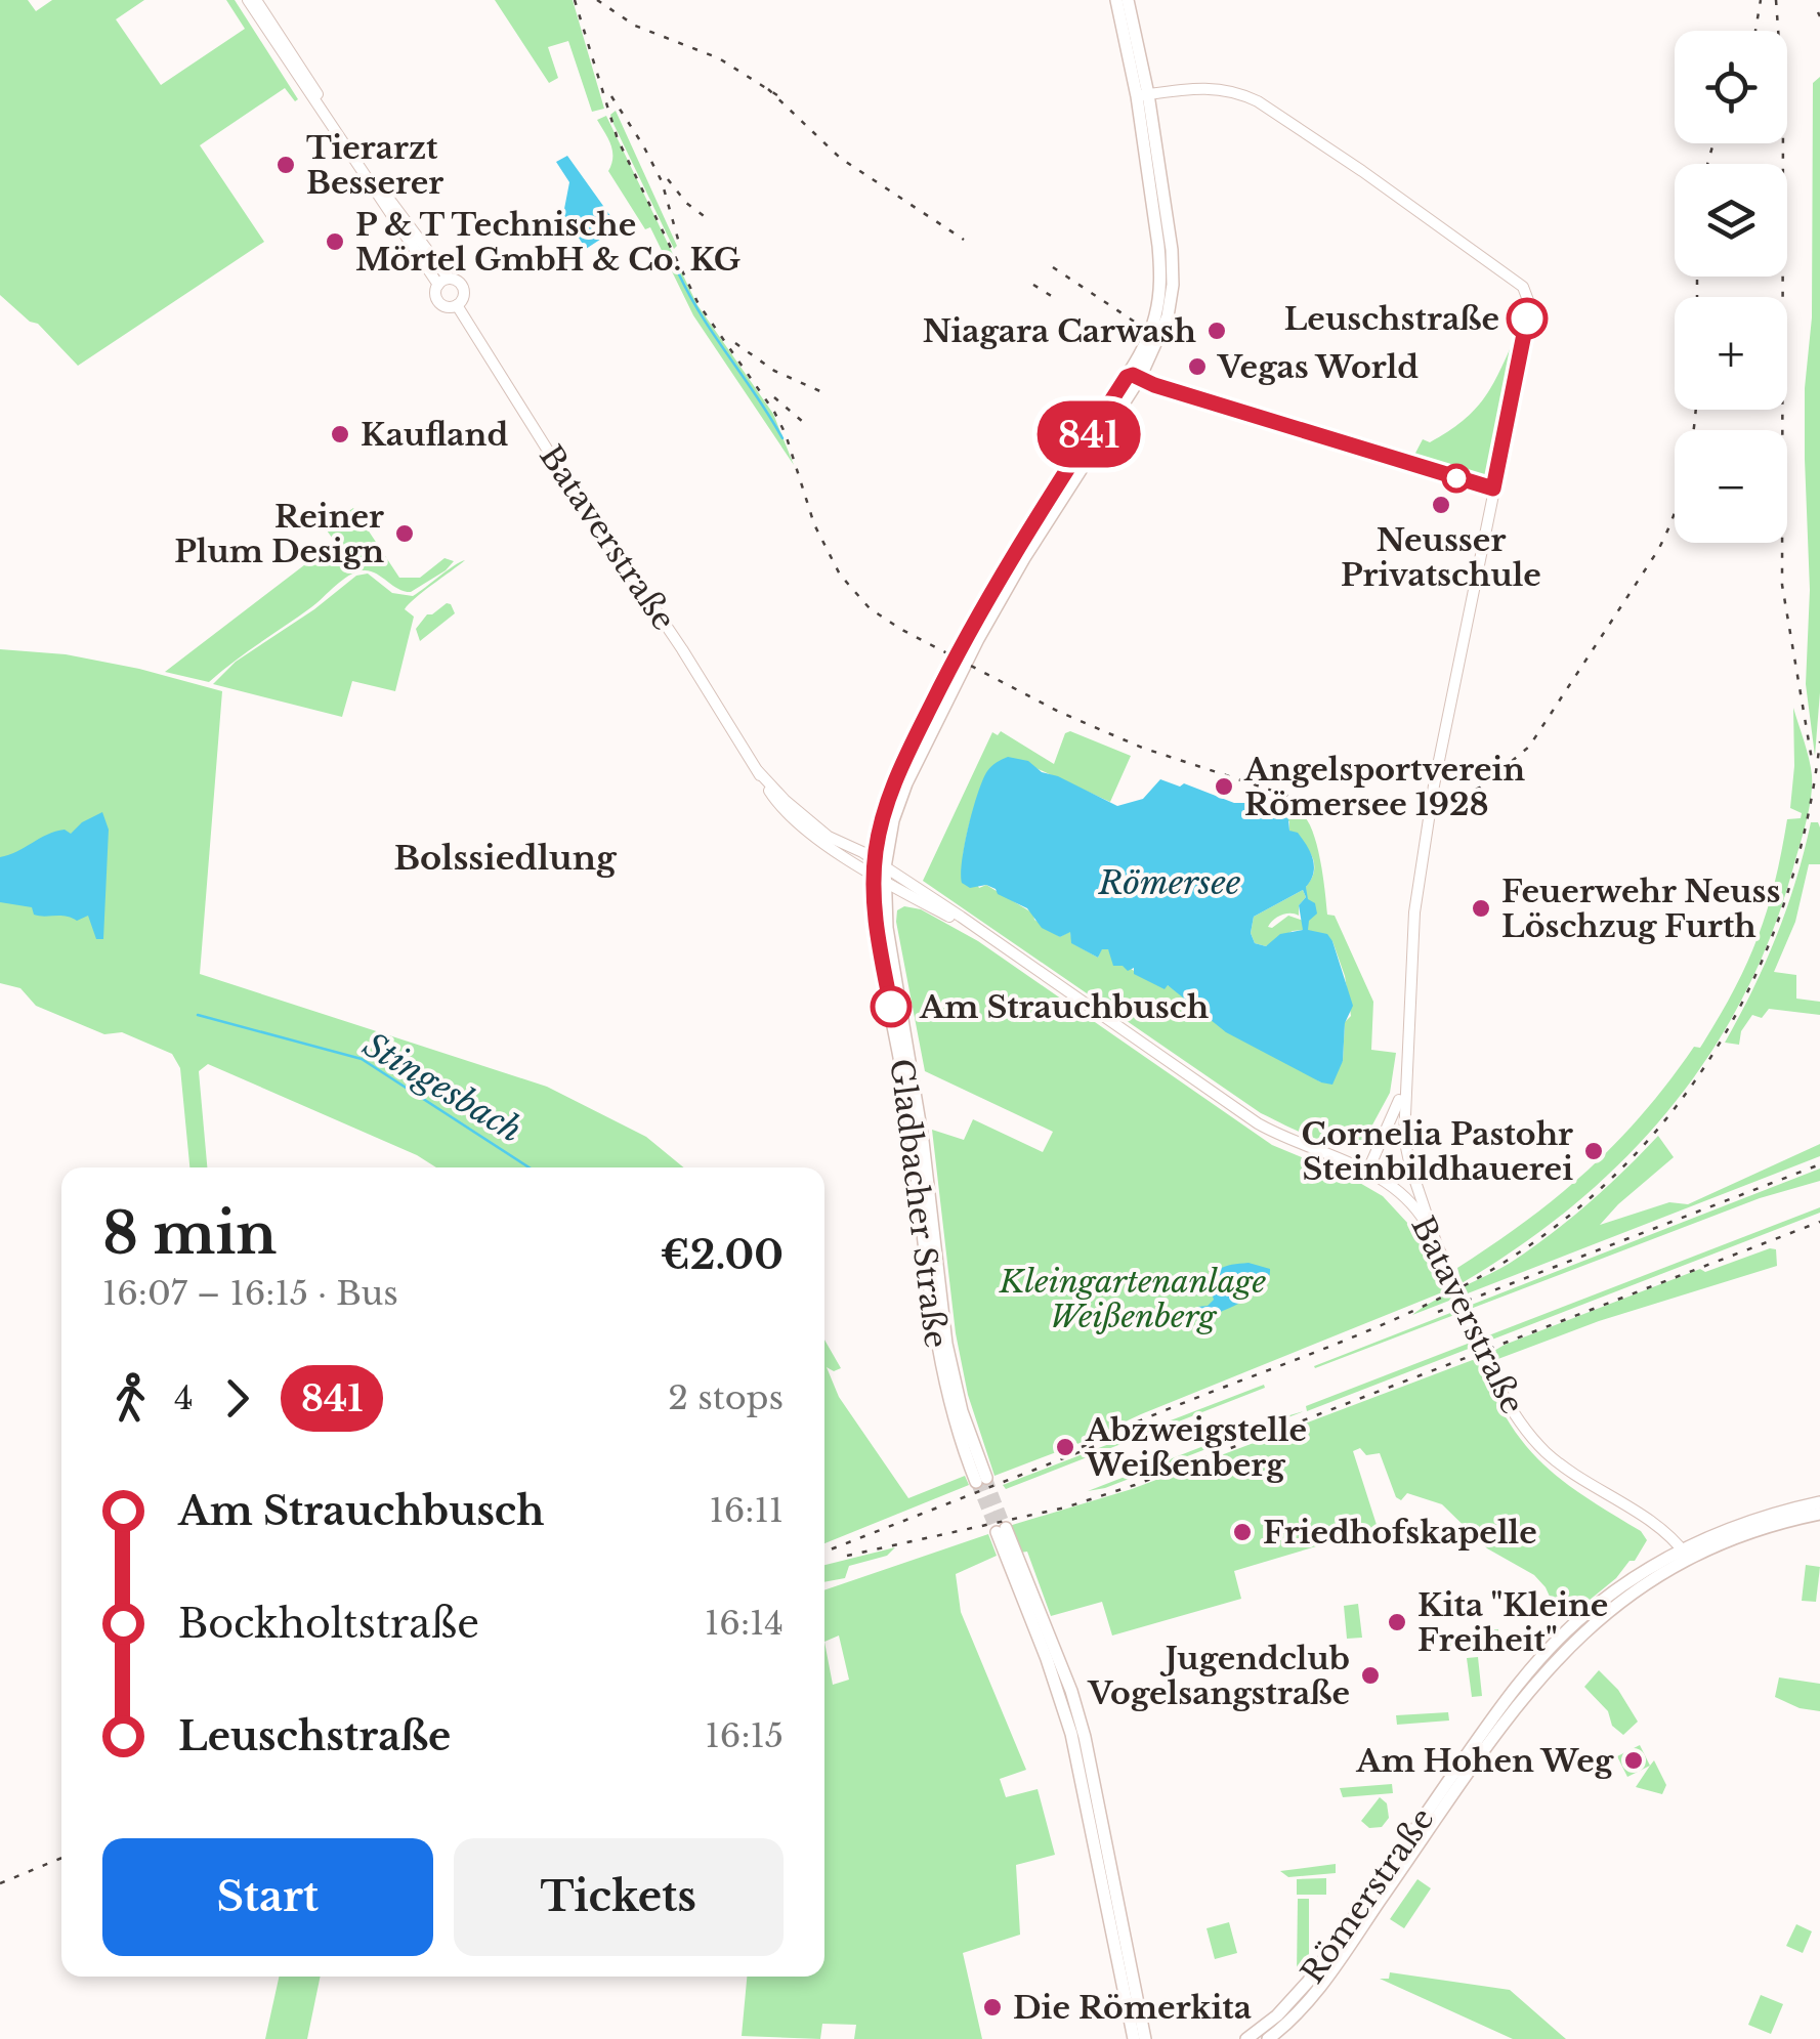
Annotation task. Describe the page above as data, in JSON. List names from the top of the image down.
{
  "streets": {
    "main road": ["Gladbacher Straße", "Römerstraße"],
    "street": ["Bataverstraße"]
  },
  "crossings": [
    ["Bataverstraße", "Gladbacher Straße"],
    ["Bataverstraße", "Römerstraße"]
  ],
  "districts": ["Bolssiedlung"],
  "water": ["Römersee", "Stingesbach"],
  "parks": ["Kleingartenanlage Weißenberg"],
  "places": [
    "Tierarzt Besserer",
    "P & T Technische Mörtel GmbH & Co. KG",
    "Leuschstraße",
    "Niagara Carwash",
    "Vegas World",
    "Kaufland",
    "Neusser Privatschule",
    "Reiner Plum Design",
    "Angelsportverein Römersee 1928",
    "Feuerwehr Neuss Löschzug Furth",
    "Am Strauchbusch",
    "Cornelia Pastohr Steinbildhauerei",
    "Abzweigstelle Weißenberg",
    "Friedhofskapelle",
    "Kita \"Kleine Freiheit\"",
    "Jugendclub Vogelsangstraße",
    "Am Hohen Weg",
    "Die Römerkita"
  ],
  "lines": ["bus line 841"],
  "page": {
    "on_map": "841",
    "map_buttons": ["+", "−"],
    "heading": ["8 min", "16:07 – 16:15 · Bus", "€2.00"],
    "legs": ["4", "841", "2 stops"],
    "list": [
      {
        "name": "Am Strauchbusch",
        "value": "16:11"
      },
      {
        "name": "Bockholtstraße",
        "value": "16:14"
      },
      {
        "name": "Leuschstraße",
        "value": "16:15"
      }
    ],
    "buttons": ["Start", "Tickets"]
  }
}
